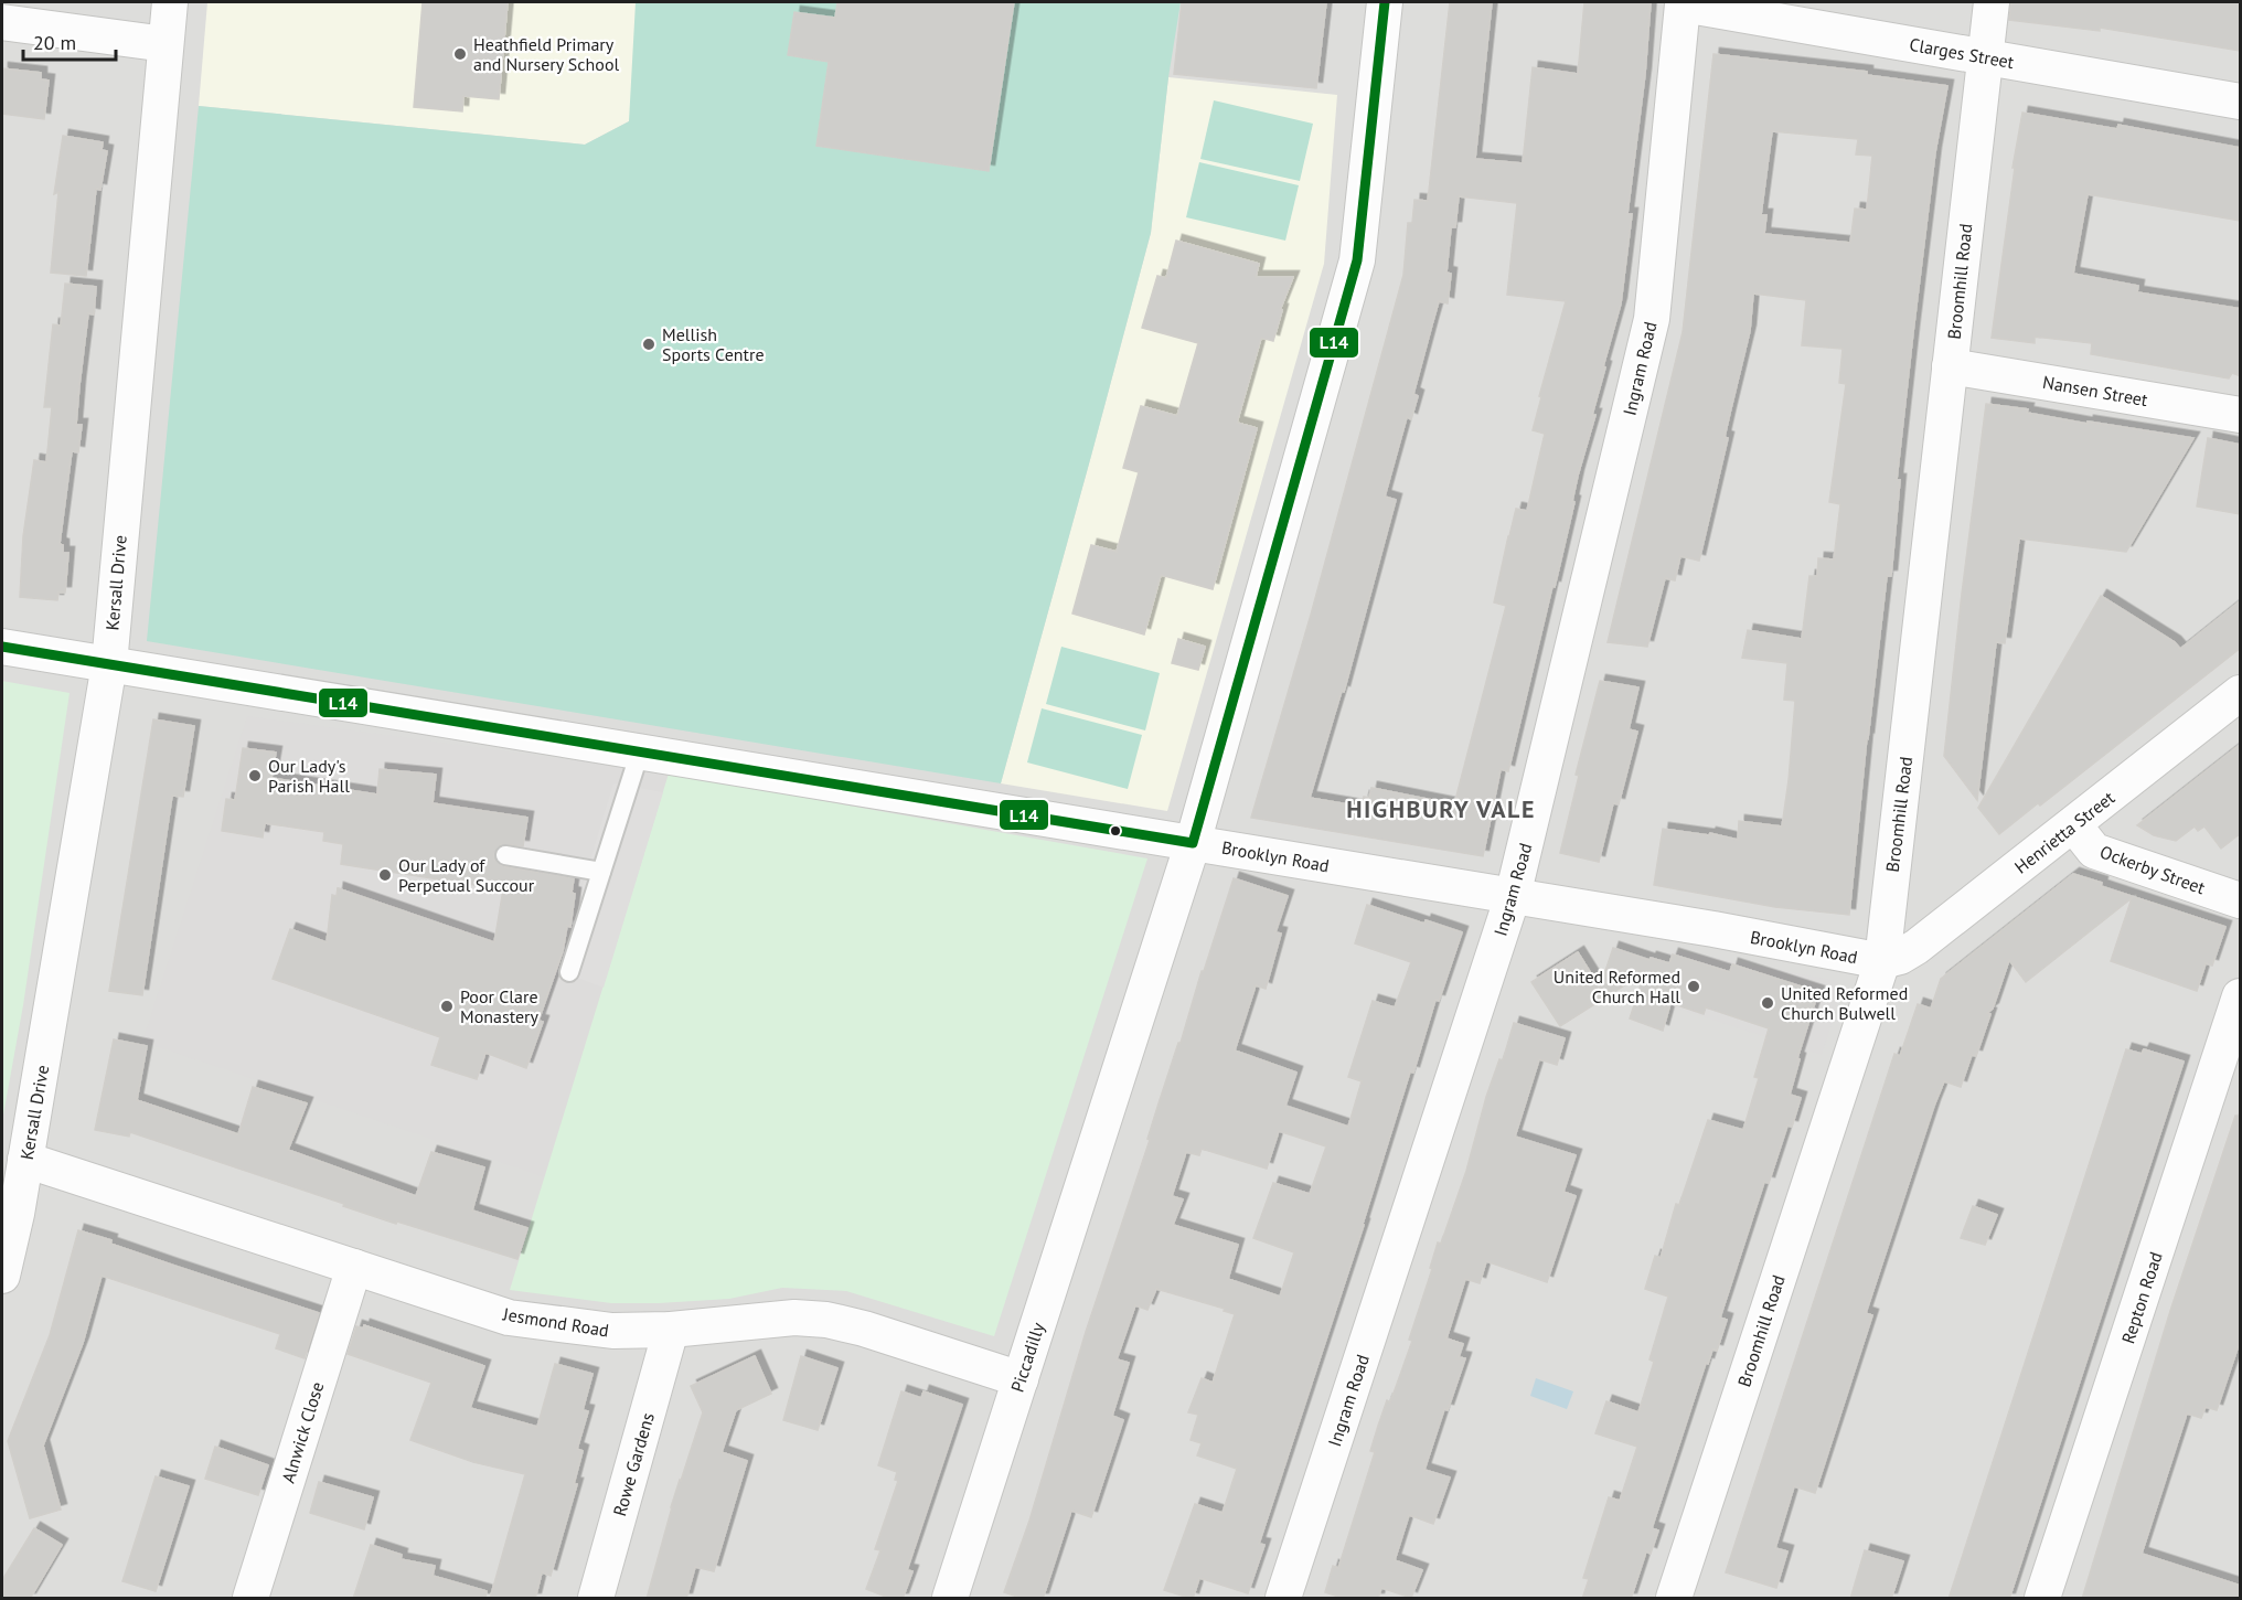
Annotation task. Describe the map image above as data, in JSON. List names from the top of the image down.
{
  "streets": {
    "street": [
      "Clarges Street",
      "Broomhill Road",
      "Ingram Road",
      "Nansen Street",
      "Kersall Drive",
      "Henrietta Street",
      "Brooklyn Road",
      "Ockerby Street",
      "Repton Road",
      "Jesmond Road",
      "Piccadilly",
      "Alnwick Close",
      "Rowe Gardens"
    ]
  },
  "crossings": [
    ["Clarges Street", "Broomhill Road"],
    ["Clarges Street", "Ingram Road"],
    ["Broomhill Road", "Nansen Street"],
    ["Broomhill Road", "Henrietta Street"],
    ["Broomhill Road", "Brooklyn Road"],
    ["Ingram Road", "Brooklyn Road"],
    ["Kersall Drive", "Brooklyn Road"],
    ["Kersall Drive", "Jesmond Road"],
    ["Henrietta Street", "Brooklyn Road"],
    ["Henrietta Street", "Ockerby Street"],
    ["Brooklyn Road", "Piccadilly"],
    ["Jesmond Road", "Piccadilly"],
    ["Jesmond Road", "Alnwick Close"],
    ["Jesmond Road", "Rowe Gardens"]
  ],
  "districts": ["HIGHBURY VALE"],
  "places": [
    "Heathfield Primary and Nursery School",
    "Mellish Sports Centre",
    "Our Lady's Parish Hall",
    "Our Lady of Perpetual Succour",
    "United Reformed Church Hall",
    "United Reformed Church Bulwell",
    "Poor Clare Monastery"
  ],
  "lines": ["transit line L14"],
  "scale_bar": "20 m"
}
